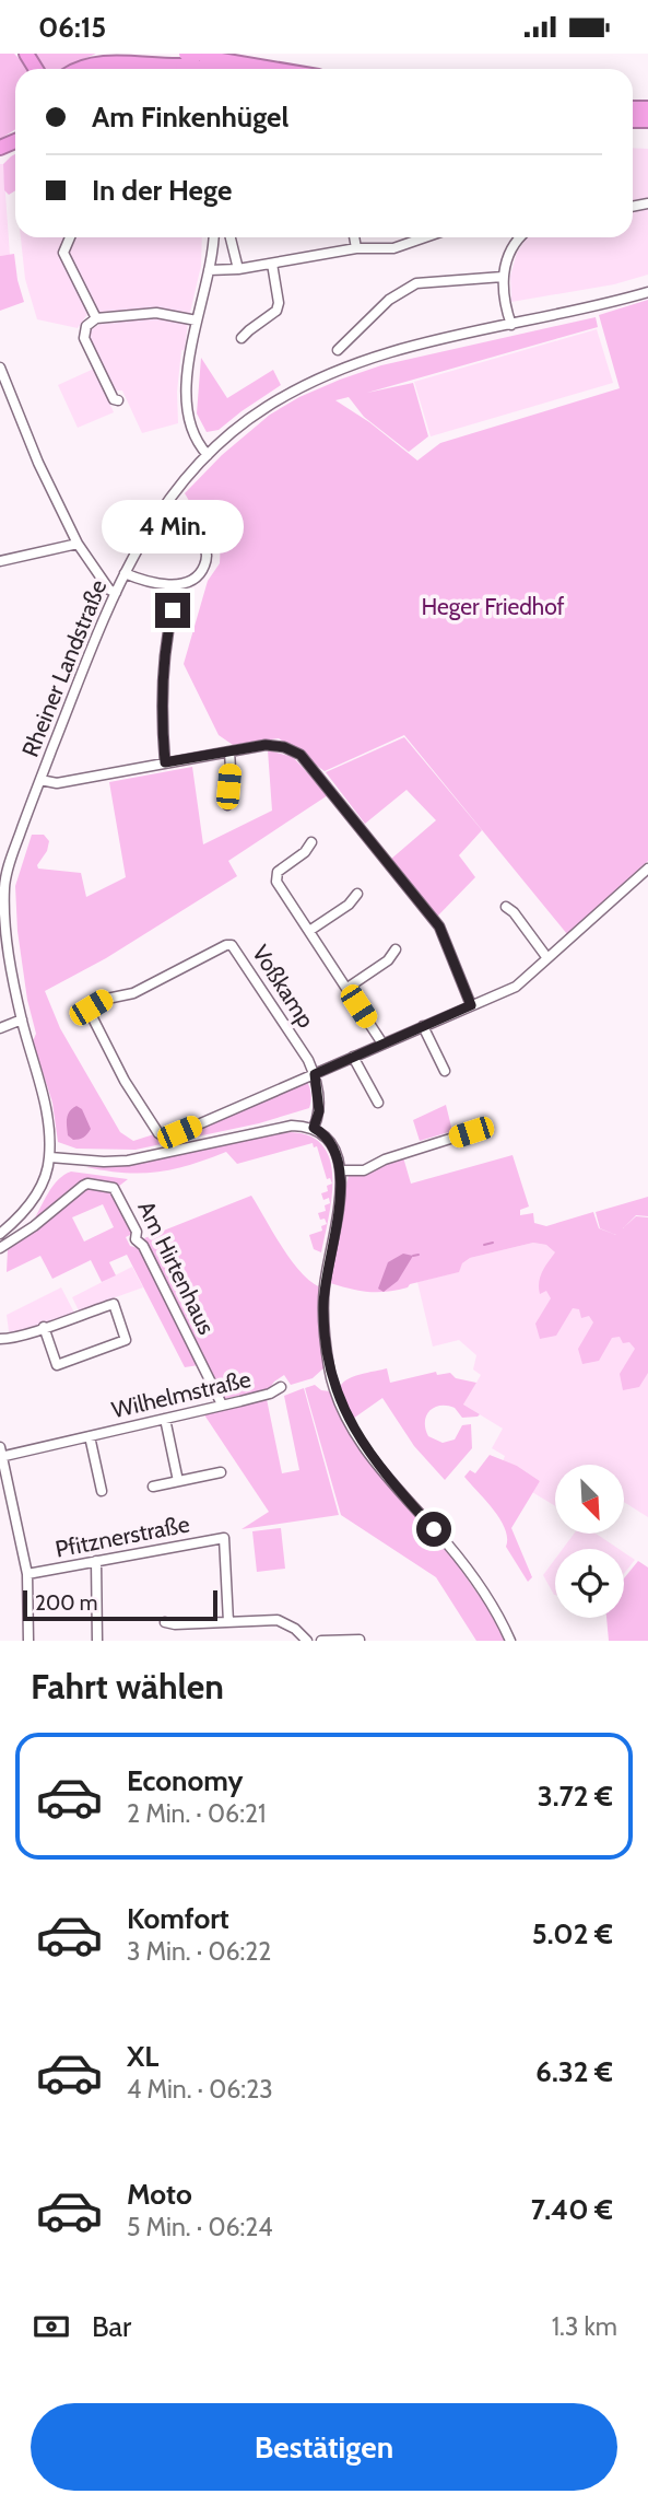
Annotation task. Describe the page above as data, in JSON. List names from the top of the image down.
{
  "streets": {
    "street": [
      "Rheiner Landstraße",
      "Voßkamp",
      "Am Hirtenhaus",
      "Wilhelmstraße",
      "Pfitznerstraße"
    ]
  },
  "crossings": [
    ["Am Hirtenhaus", "Wilhelmstraße"]
  ],
  "parks": ["Heger Friedhof"],
  "scale_bar": "200 m",
  "north": "bottom right",
  "page": {
    "status": "06:15",
    "banner": ["Am Finkenhügel", "In der Hege"],
    "bubble": "4 Min.",
    "scale": "200 m",
    "heading": "Fahrt wählen",
    "list": [
      {
        "name": "Economy",
        "note": "2 Min. · 06:21",
        "value": "3.72 €"
      },
      {
        "name": "Komfort",
        "note": "3 Min. · 06:22",
        "value": "5.02 €"
      },
      {
        "name": "XL",
        "note": "4 Min. · 06:23",
        "value": "6.32 €"
      },
      {
        "name": "Moto",
        "note": "5 Min. · 06:24",
        "value": "7.40 €"
      }
    ],
    "pay": ["Bar", "1.3 km"],
    "buttons": "Bestätigen"
  }
}
